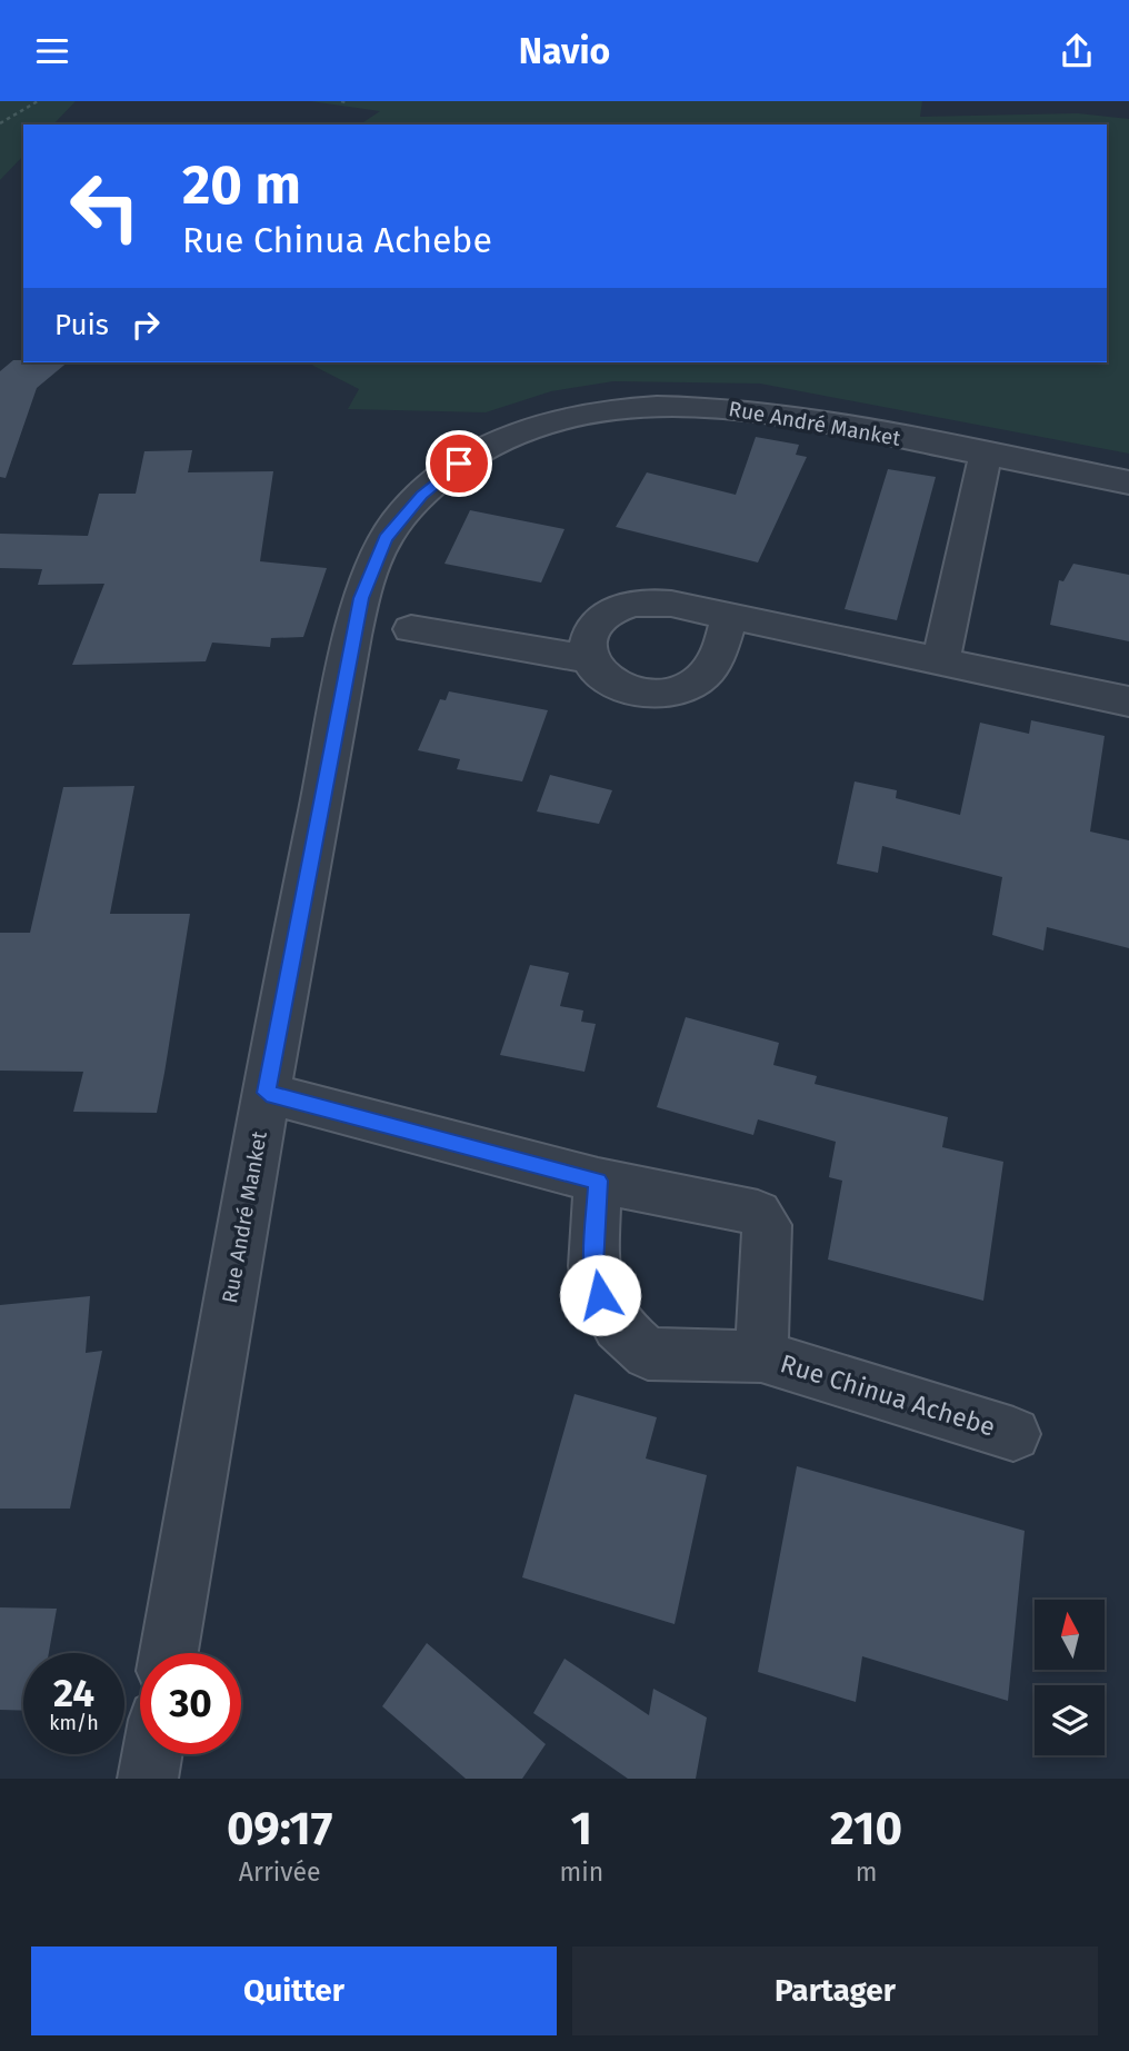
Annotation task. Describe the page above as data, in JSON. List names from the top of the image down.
{
  "streets": {
    "street": ["Rue André Manket", "Rue Chinua Achebe"]
  },
  "crossings": [
    ["Rue André Manket", "Rue Chinua Achebe"]
  ],
  "north": "top",
  "page": {
    "header": "Navio",
    "turn": ["20 m", "Rue Chinua Achebe"],
    "then": "Puis",
    "speed": "24 km/h",
    "limit": "30",
    "eta": [
      "09:17",
      "Arrivée",
      "1",
      "min",
      "210",
      "m"
    ],
    "buttons": ["Quitter", "Partager"]
  }
}
